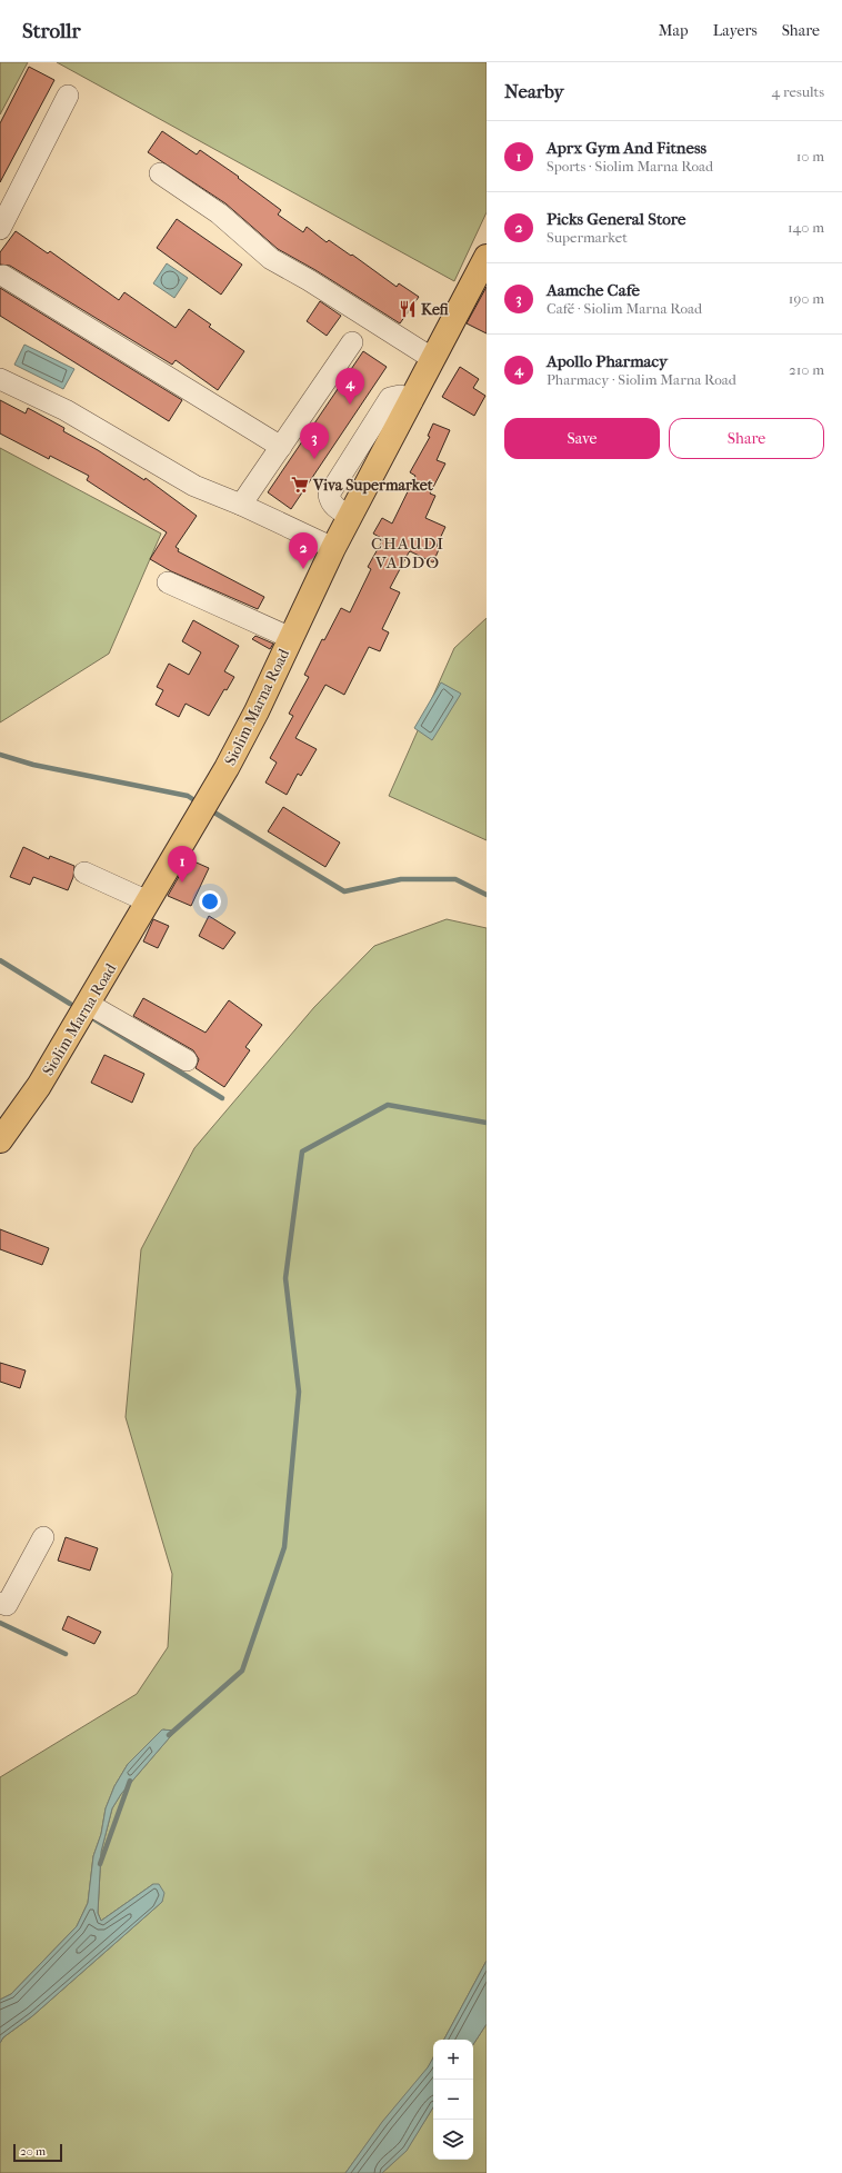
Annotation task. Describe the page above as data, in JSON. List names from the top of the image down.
{
  "streets": {
    "main road": ["Siolim Marna Road"]
  },
  "districts": ["CHAUDI VADDO"],
  "places": {
    "restaurant": ["Kefi"],
    "supermarket": ["Viva Supermarket"]
  },
  "scale_bar": "20 m",
  "page": {
    "header": "Strollr",
    "nav": ["Map", "Layers", "Share"],
    "heading": ["Nearby", "4 results"],
    "list": [
      {
        "mark": "1",
        "name": "Aprx Gym And Fitness",
        "note": "Sports · Siolim Marna Road",
        "value": "10 m"
      },
      {
        "mark": "2",
        "name": "Picks General Store",
        "note": "Supermarket",
        "value": "140 m"
      },
      {
        "mark": "3",
        "name": "Aamche Cafe",
        "note": "Café · Siolim Marna Road",
        "value": "190 m"
      },
      {
        "mark": "4",
        "name": "Apollo Pharmacy",
        "note": "Pharmacy · Siolim Marna Road",
        "value": "210 m"
      }
    ],
    "pins": [
      "4",
      "3",
      "2",
      "1"
    ],
    "buttons": ["Save", "Share"],
    "map_buttons": ["+", "−"],
    "scale": "20 m"
  }
}
